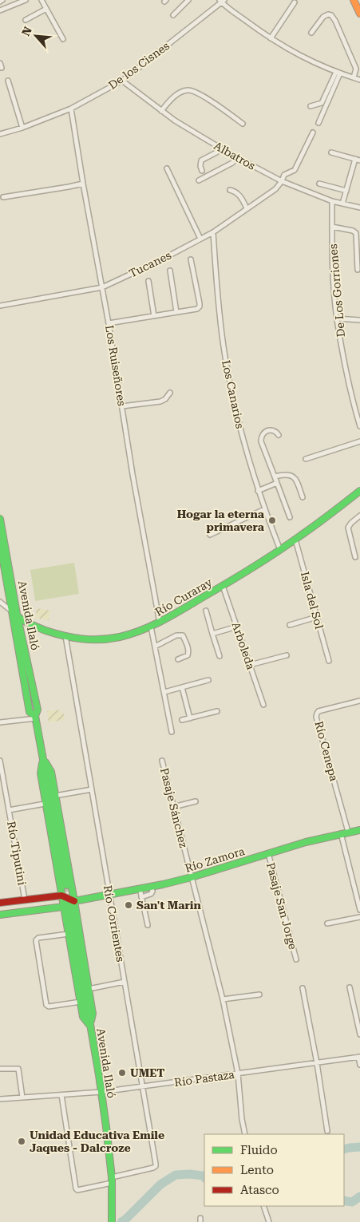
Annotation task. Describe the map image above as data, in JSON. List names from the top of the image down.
{
  "streets": {
    "street": [
      "De los Cisnes",
      "Albatros",
      "Tucanes",
      "De Los Gorriones",
      "Los Ruiseñores",
      "Los Canarios",
      "Río Curaray",
      "Isla del Sol",
      "Avenida Ilaló",
      "Arboleda",
      "Río Cenepa",
      "Pasaje Sánchez",
      "Río Tiputini",
      "Río Zamora",
      "Pasaje San Jorge",
      "Río Corrientes",
      "Río Pastaza"
    ]
  },
  "crossings": [
    ["De los Cisnes", "Albatros"],
    ["De los Cisnes", "Los Ruiseñores"],
    ["Albatros", "Tucanes"],
    ["Albatros", "De Los Gorriones"],
    ["Tucanes", "Los Ruiseñores"],
    ["Tucanes", "Los Canarios"],
    ["Los Ruiseñores", "Río Curaray"],
    ["Los Canarios", "Río Curaray"],
    ["Río Curaray", "Isla del Sol"],
    ["Río Curaray", "Avenida Ilaló"],
    ["Río Curaray", "Arboleda"],
    ["Río Curaray", "Río Corrientes"],
    ["Avenida Ilaló", "Río Corrientes"],
    ["Avenida Ilaló", "Río Pastaza"],
    ["Río Cenepa", "Río Zamora"],
    ["Pasaje Sánchez", "Río Zamora"],
    ["Pasaje Sánchez", "Río Pastaza"],
    ["Río Zamora", "Pasaje San Jorge"],
    ["Río Zamora", "Río Corrientes"],
    ["Río Corrientes", "Río Pastaza"]
  ],
  "places": [
    "Hogar la eterna primavera",
    "San't Marin",
    "UMET",
    "Unidad Educativa Emile Jaques - Dalcroze"
  ],
  "legend": ["Fluido", "Lento", "Atasco"],
  "north": "top left"
}
